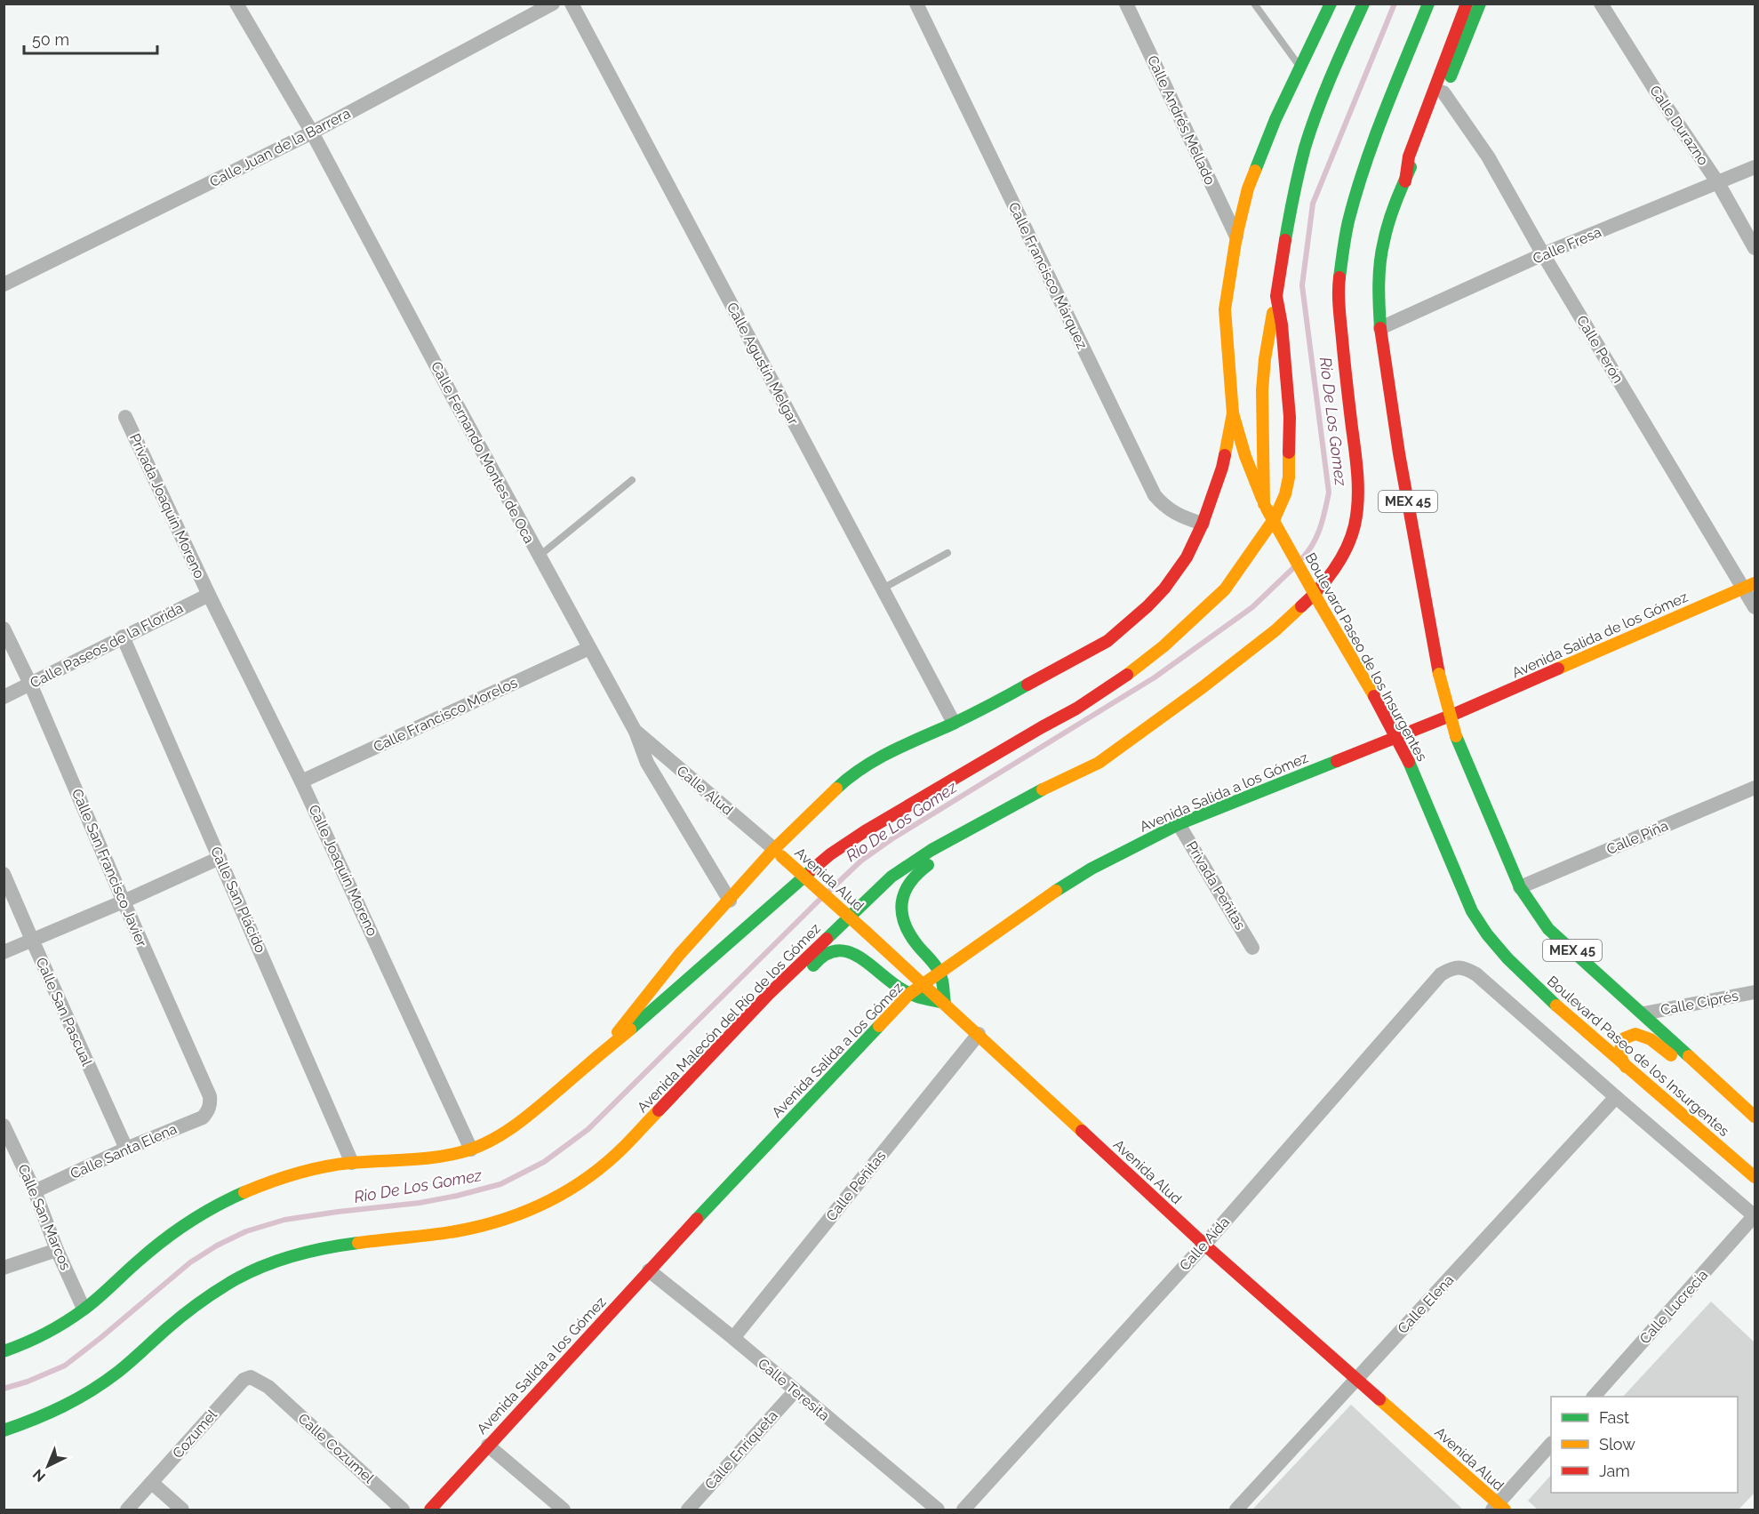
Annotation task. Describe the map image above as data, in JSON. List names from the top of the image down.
{
  "streets": {
    "main road": [
      "MEX 45",
      "Avenida Salida de los Gómez",
      "Boulevard Paseo de los Insurgentes",
      "Avenida Salida a los Gómez",
      "Avenida Alud",
      "Avenida Malecón del Río de los Gómez"
    ],
    "street": [
      "Calle Andrés Mellado",
      "Calle Durazno",
      "Calle Juan de la Barrera",
      "Calle Fresa",
      "Calle Francisco Márquez",
      "Calle Perón",
      "Calle Agustín Melgar",
      "Calle Fernando Montes de Oca",
      "Privada Joaquín Moreno",
      "Calle Paseos de la Florida",
      "Calle Francisco Morelos",
      "Calle Alud",
      "Calle Piña",
      "Calle San Francisco Javier",
      "Calle Joaquín Moreno",
      "Privada Peñitas",
      "Calle San Plácido",
      "Calle Ciprés",
      "Calle San Pascual",
      "Calle Santa Elena",
      "Calle Peñitas",
      "Calle San Marcos",
      "Calle Aída",
      "Calle Elena",
      "Calle Lucrecia",
      "Calle Teresita",
      "Cozumel",
      "Calle Cozumel",
      "Calle Enriqueta"
    ]
  },
  "crossings": [
    ["Calle Durazno", "Calle Fresa"],
    ["Calle Juan de la Barrera", "Calle Fernando Montes de Oca"],
    ["Calle Fresa", "Calle Perón"],
    ["Calle Fresa", "MEX 45"],
    ["Calle Perón", "MEX 45"],
    ["Calle Perón", "Avenida Salida de los Gómez"],
    ["Calle Fernando Montes de Oca", "Calle Francisco Morelos"],
    ["Calle Fernando Montes de Oca", "Calle Alud"],
    ["MEX 45", "Calle Piña"],
    ["MEX 45", "Calle Ciprés"],
    ["Privada Joaquín Moreno", "Calle Paseos de la Florida"],
    ["Privada Joaquín Moreno", "Calle Joaquín Moreno"],
    ["Avenida Salida de los Gómez", "Avenida Salida a los Gómez"],
    ["Calle Paseos de la Florida", "Calle San Francisco Javier"],
    ["Calle Paseos de la Florida", "Calle Joaquín Moreno"],
    ["Calle Paseos de la Florida", "Calle San Plácido"],
    ["Calle Francisco Morelos", "Calle Joaquín Moreno"],
    ["Calle Alud", "Avenida Alud"],
    ["Avenida Salida a los Gómez", "Avenida Alud"],
    ["Avenida Salida a los Gómez", "Privada Peñitas"],
    ["Avenida Salida a los Gómez", "Calle Teresita"],
    ["Calle San Francisco Javier", "Calle Santa Elena"],
    ["Avenida Alud", "Calle Peñitas"],
    ["Avenida Alud", "Calle Aída"],
    ["Avenida Alud", "Calle Elena"],
    ["Calle San Pascual", "Calle Santa Elena"],
    ["Calle Santa Elena", "Calle San Marcos"],
    ["Calle Peñitas", "Calle Teresita"],
    ["Calle Aída", "Calle Elena"],
    ["Calle Teresita", "Calle Enriqueta"],
    ["Cozumel", "Calle Cozumel"]
  ],
  "water": ["Rio De Los Gomez"],
  "legend": ["Fast", "Slow", "Jam"],
  "scale_bar": "50 m",
  "north": "bottom left"
}
